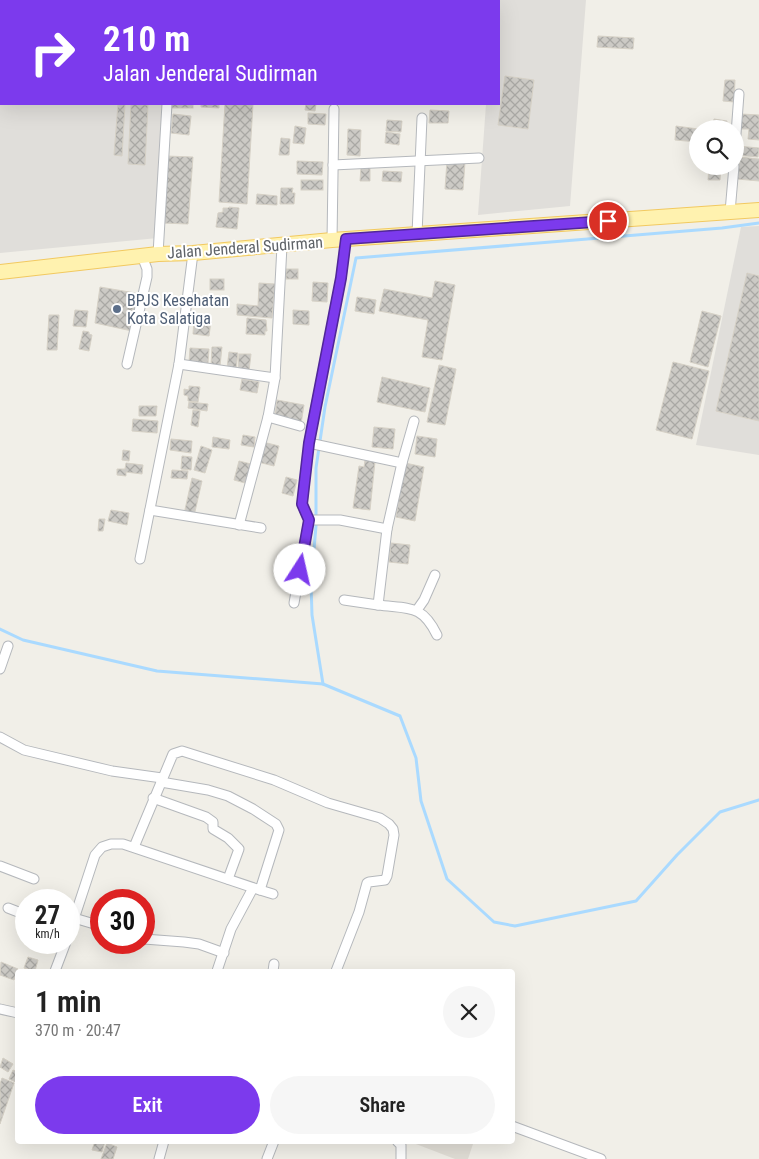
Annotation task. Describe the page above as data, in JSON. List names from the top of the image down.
{
  "streets": {
    "main road": ["Jalan Jenderal Sudirman"]
  },
  "places": ["BPJS Kesehatan Kota Salatiga"],
  "page": {
    "turn": ["210 m", "Jalan Jenderal Sudirman"],
    "speed": "27 km/h",
    "limit": "30",
    "heading": ["1 min", "370 m · 20:47"],
    "buttons": ["Exit", "Share"]
  }
}
